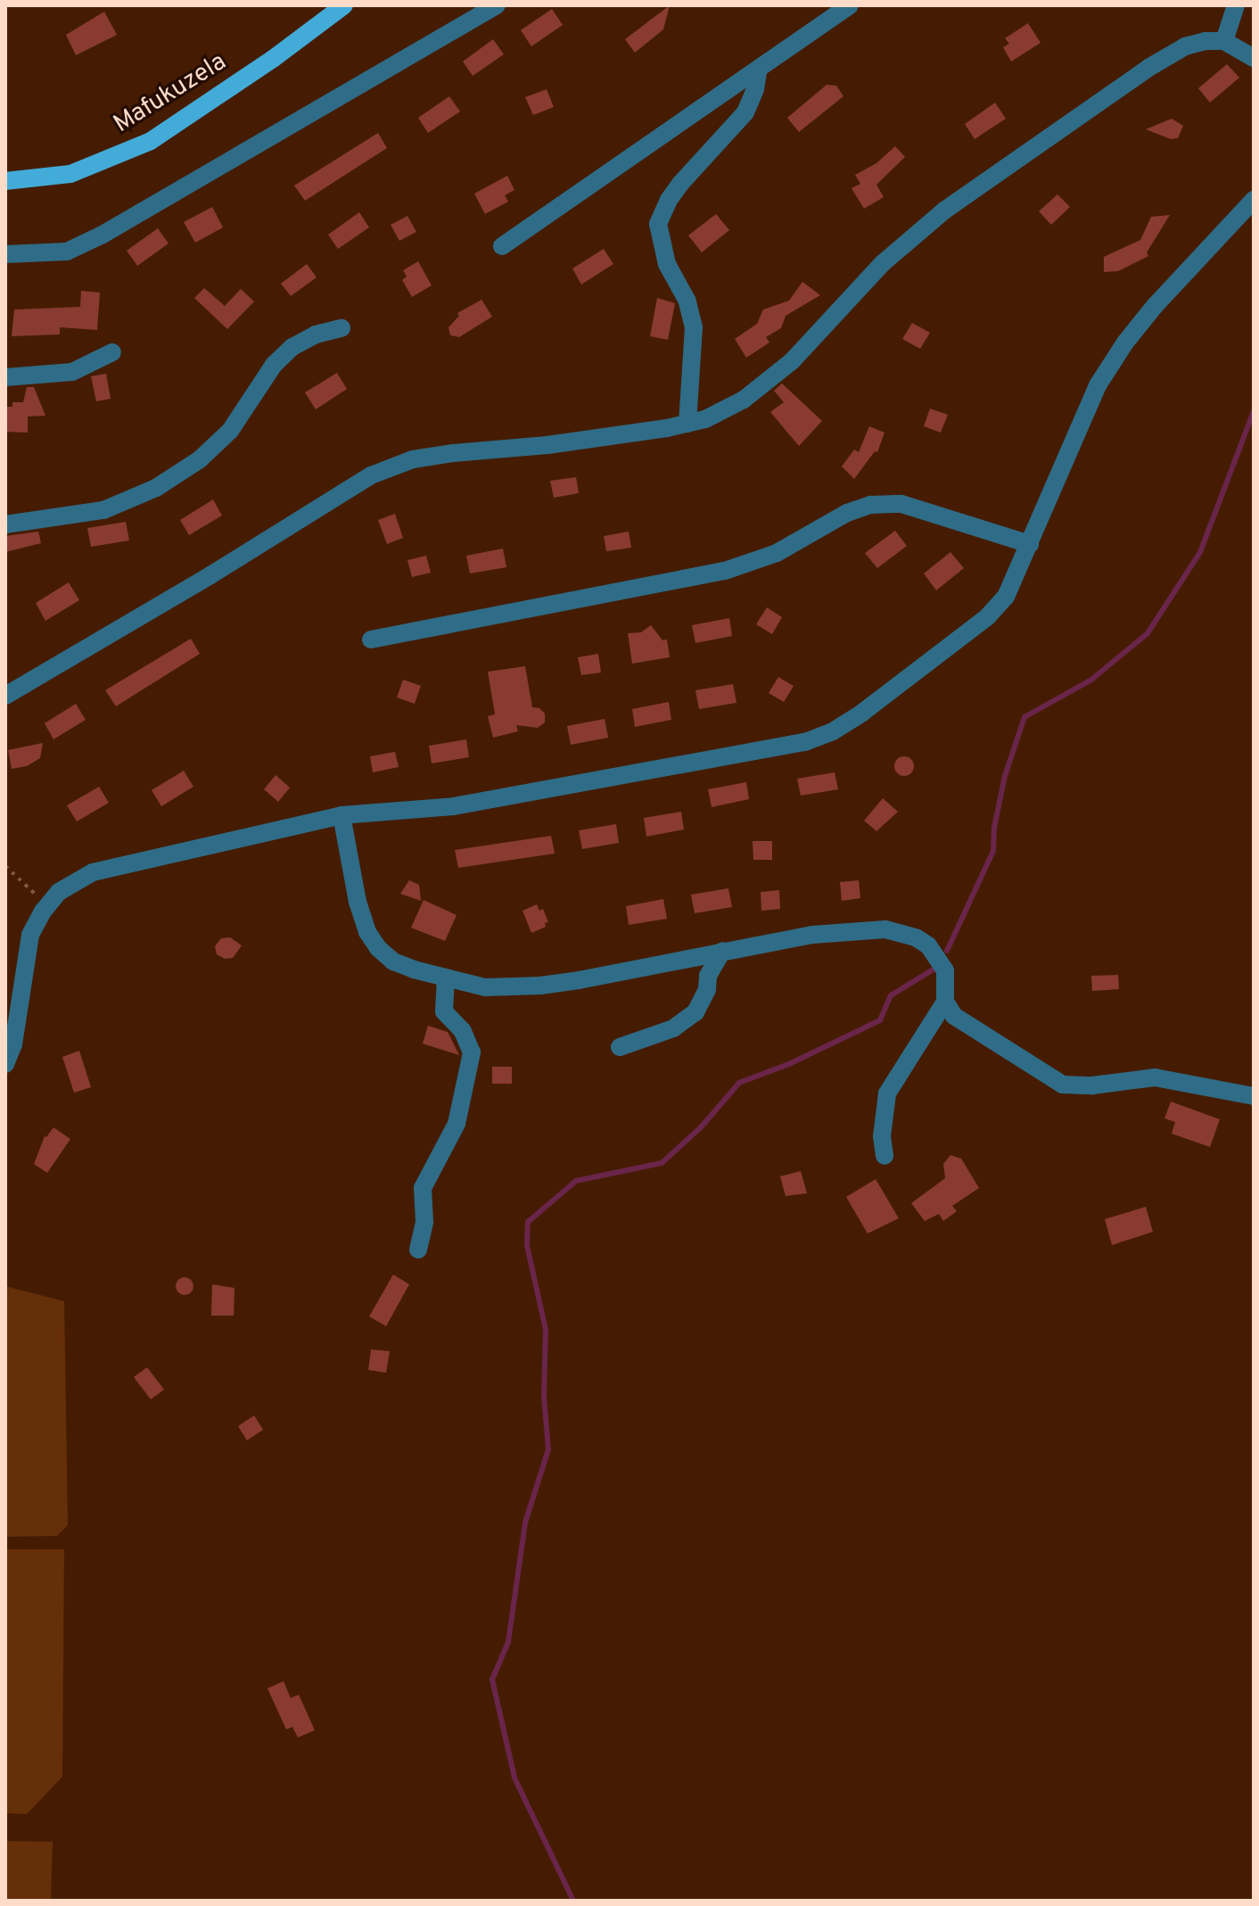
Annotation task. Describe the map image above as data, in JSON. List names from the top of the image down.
{
  "streets": {
    "main road": ["Mafukuzela"]
  }
}
